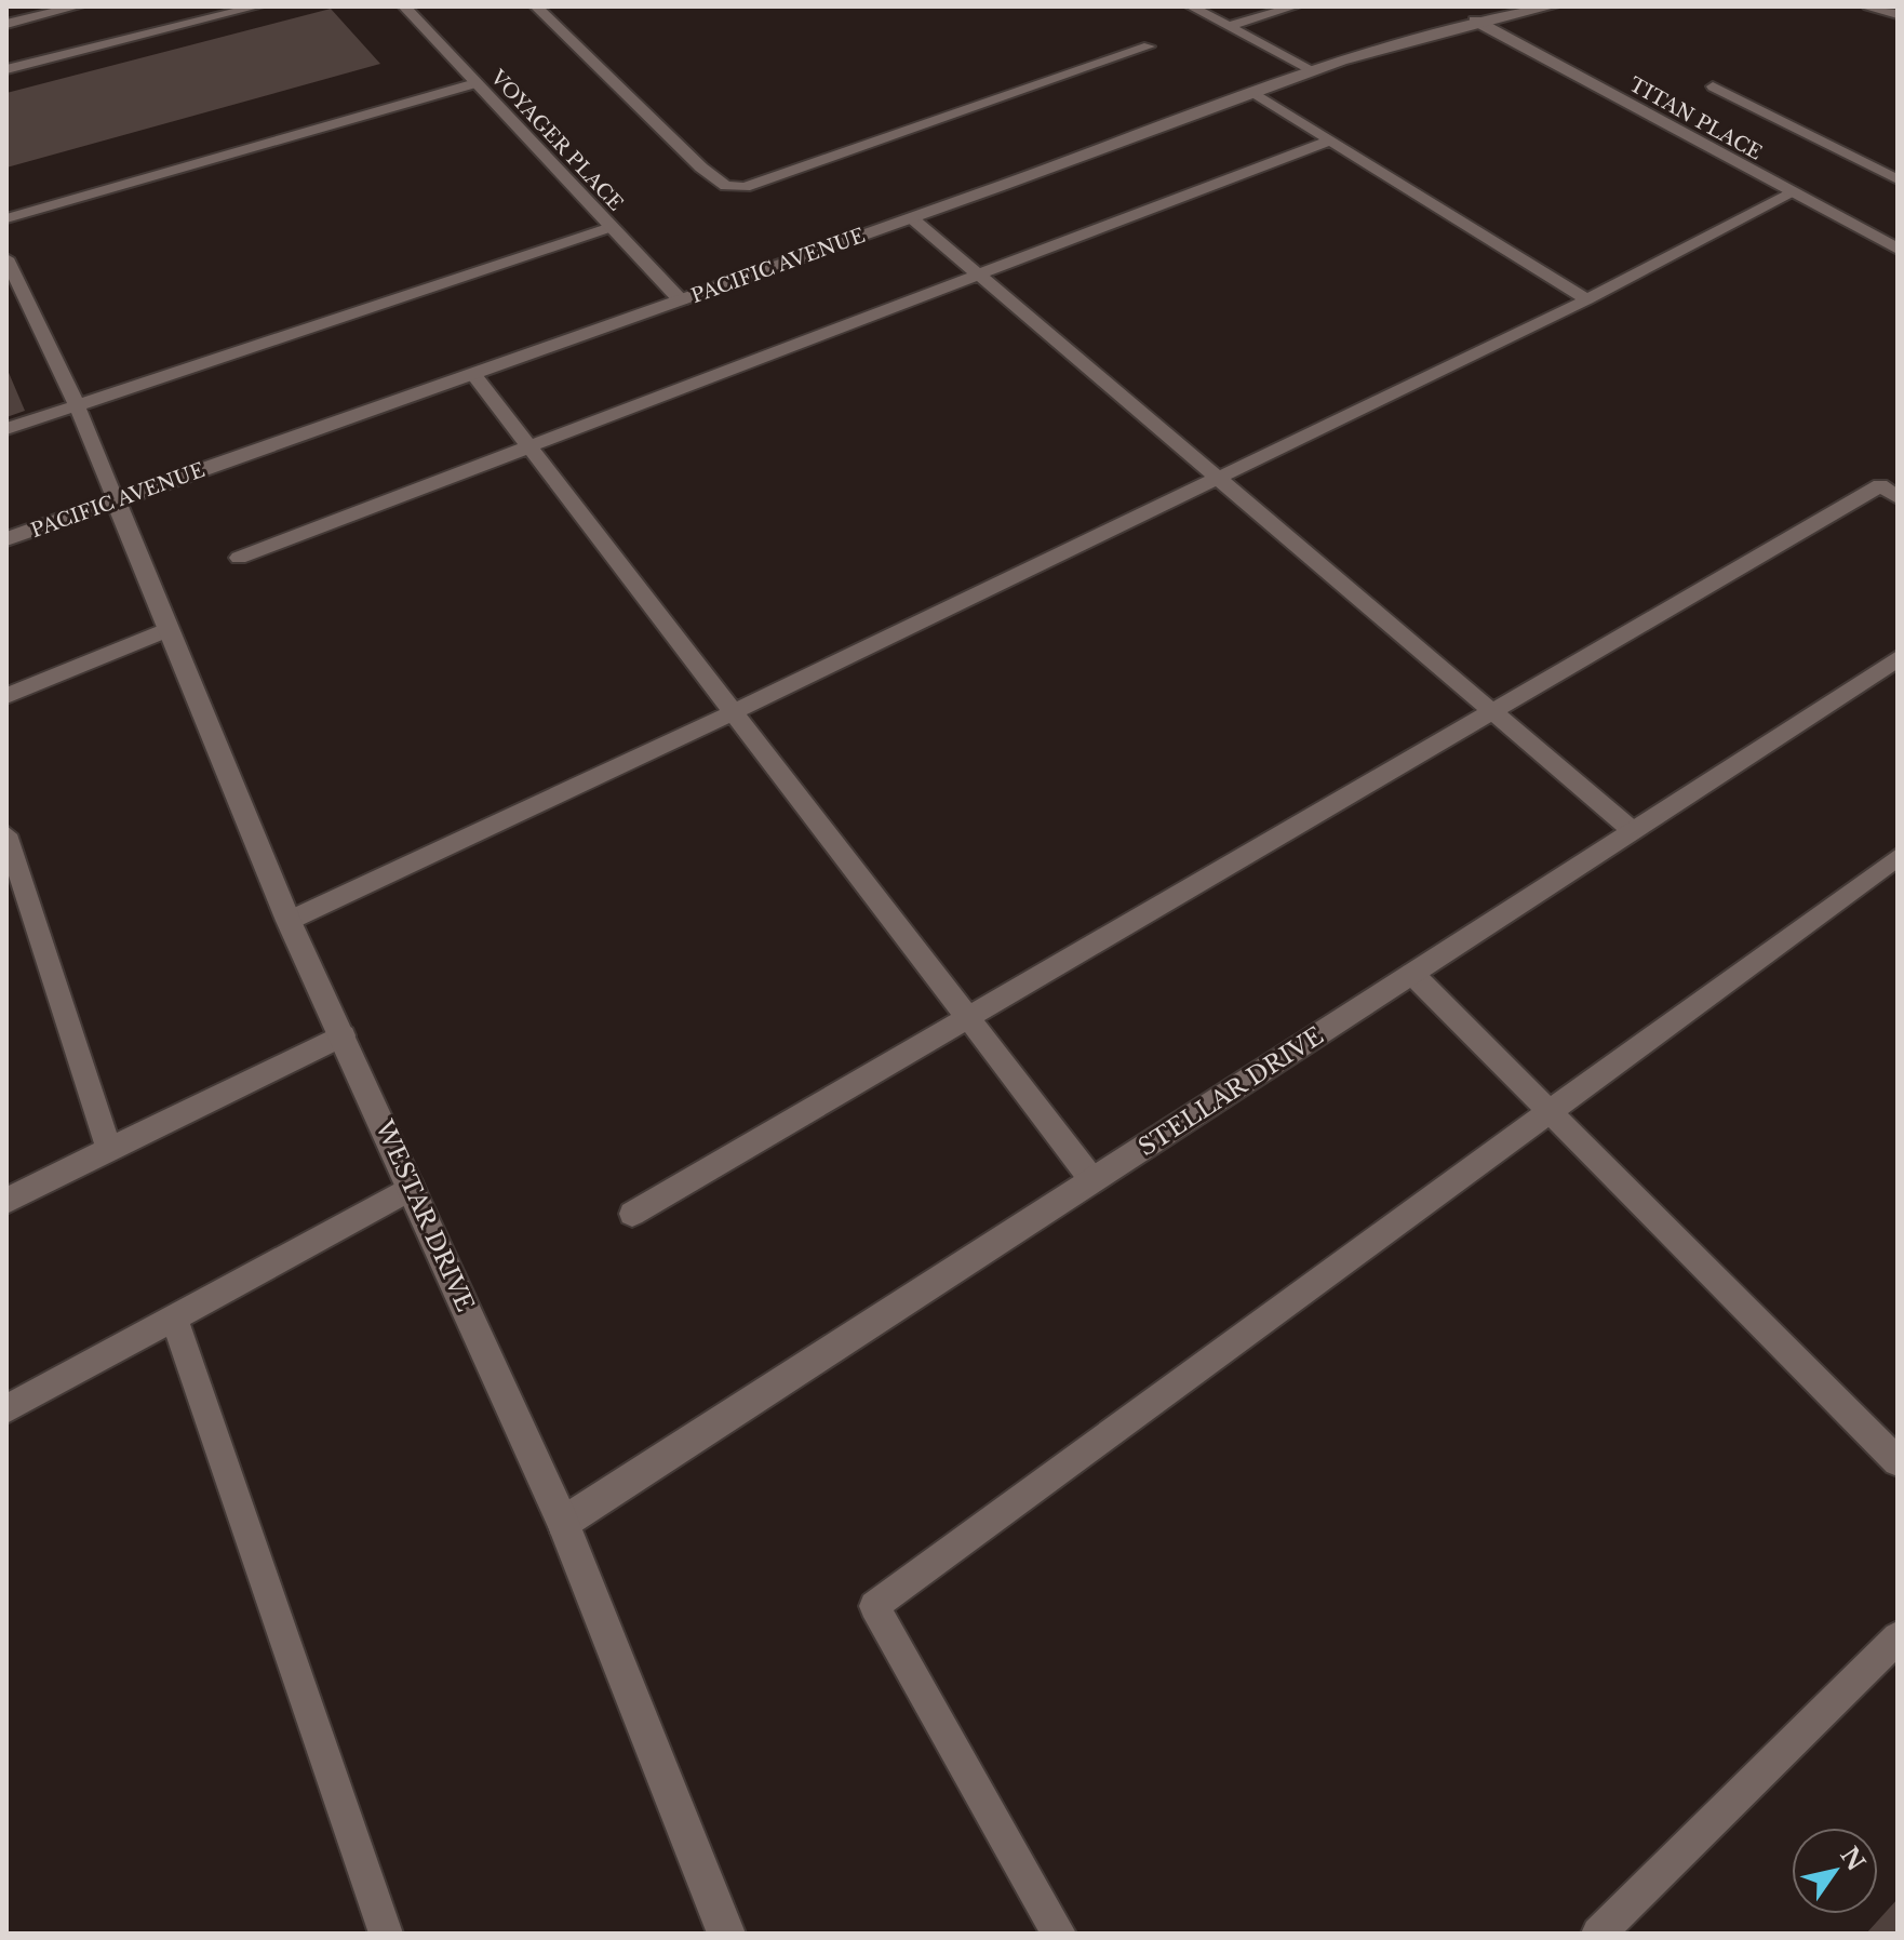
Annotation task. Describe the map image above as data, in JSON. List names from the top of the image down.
{
  "streets": {
    "street": [
      "TITAN PLACE",
      "VOYAGER PLACE",
      "PACIFIC AVENUE",
      "STELLAR DRIVE",
      "WESTAR DRIVE"
    ]
  },
  "crossings": [
    ["TITAN PLACE", "PACIFIC AVENUE"],
    ["VOYAGER PLACE", "PACIFIC AVENUE"],
    ["PACIFIC AVENUE", "WESTAR DRIVE"],
    ["STELLAR DRIVE", "WESTAR DRIVE"]
  ],
  "north": "top right"
}
